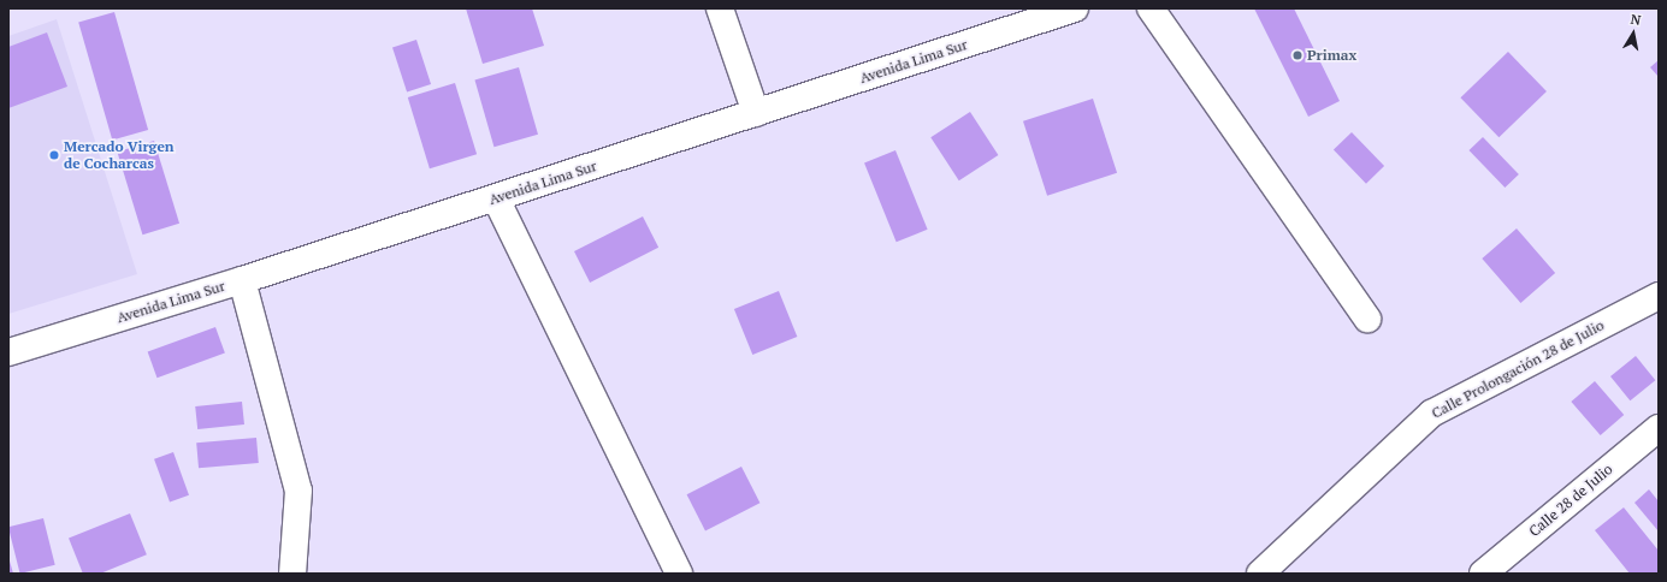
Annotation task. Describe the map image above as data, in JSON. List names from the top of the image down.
{
  "streets": {
    "main road": ["Avenida Lima Sur", "Calle Prolongación 28 de Julio", "Calle 28 de Julio"]
  },
  "places": ["Primax", "Mercado Virgen de Cocharcas"],
  "north": "top"
}
